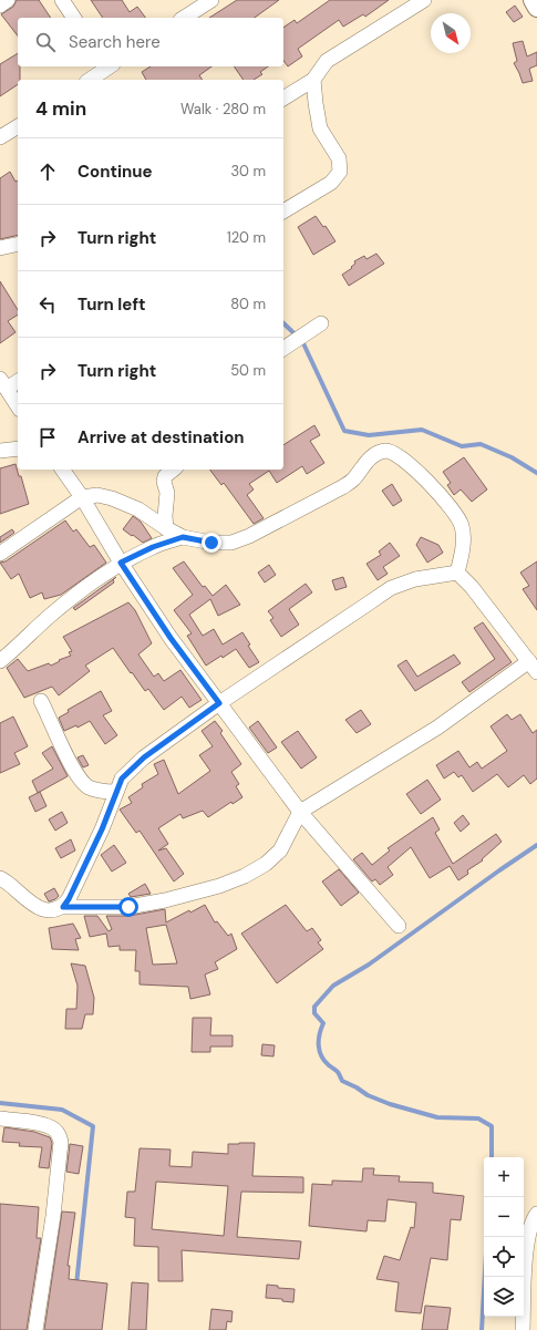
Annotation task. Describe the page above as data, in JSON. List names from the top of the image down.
{
  "north": "bottom right",
  "page": {
    "search": "Search here",
    "heading": ["4 min", "Walk · 280 m"],
    "list": [
      ["Continue", "30 m"],
      ["Turn right", "120 m"],
      ["Turn left", "80 m"],
      ["Turn right", "50 m"],
      "Arrive at destination"
    ],
    "map_buttons": ["+", "−"]
  }
}
